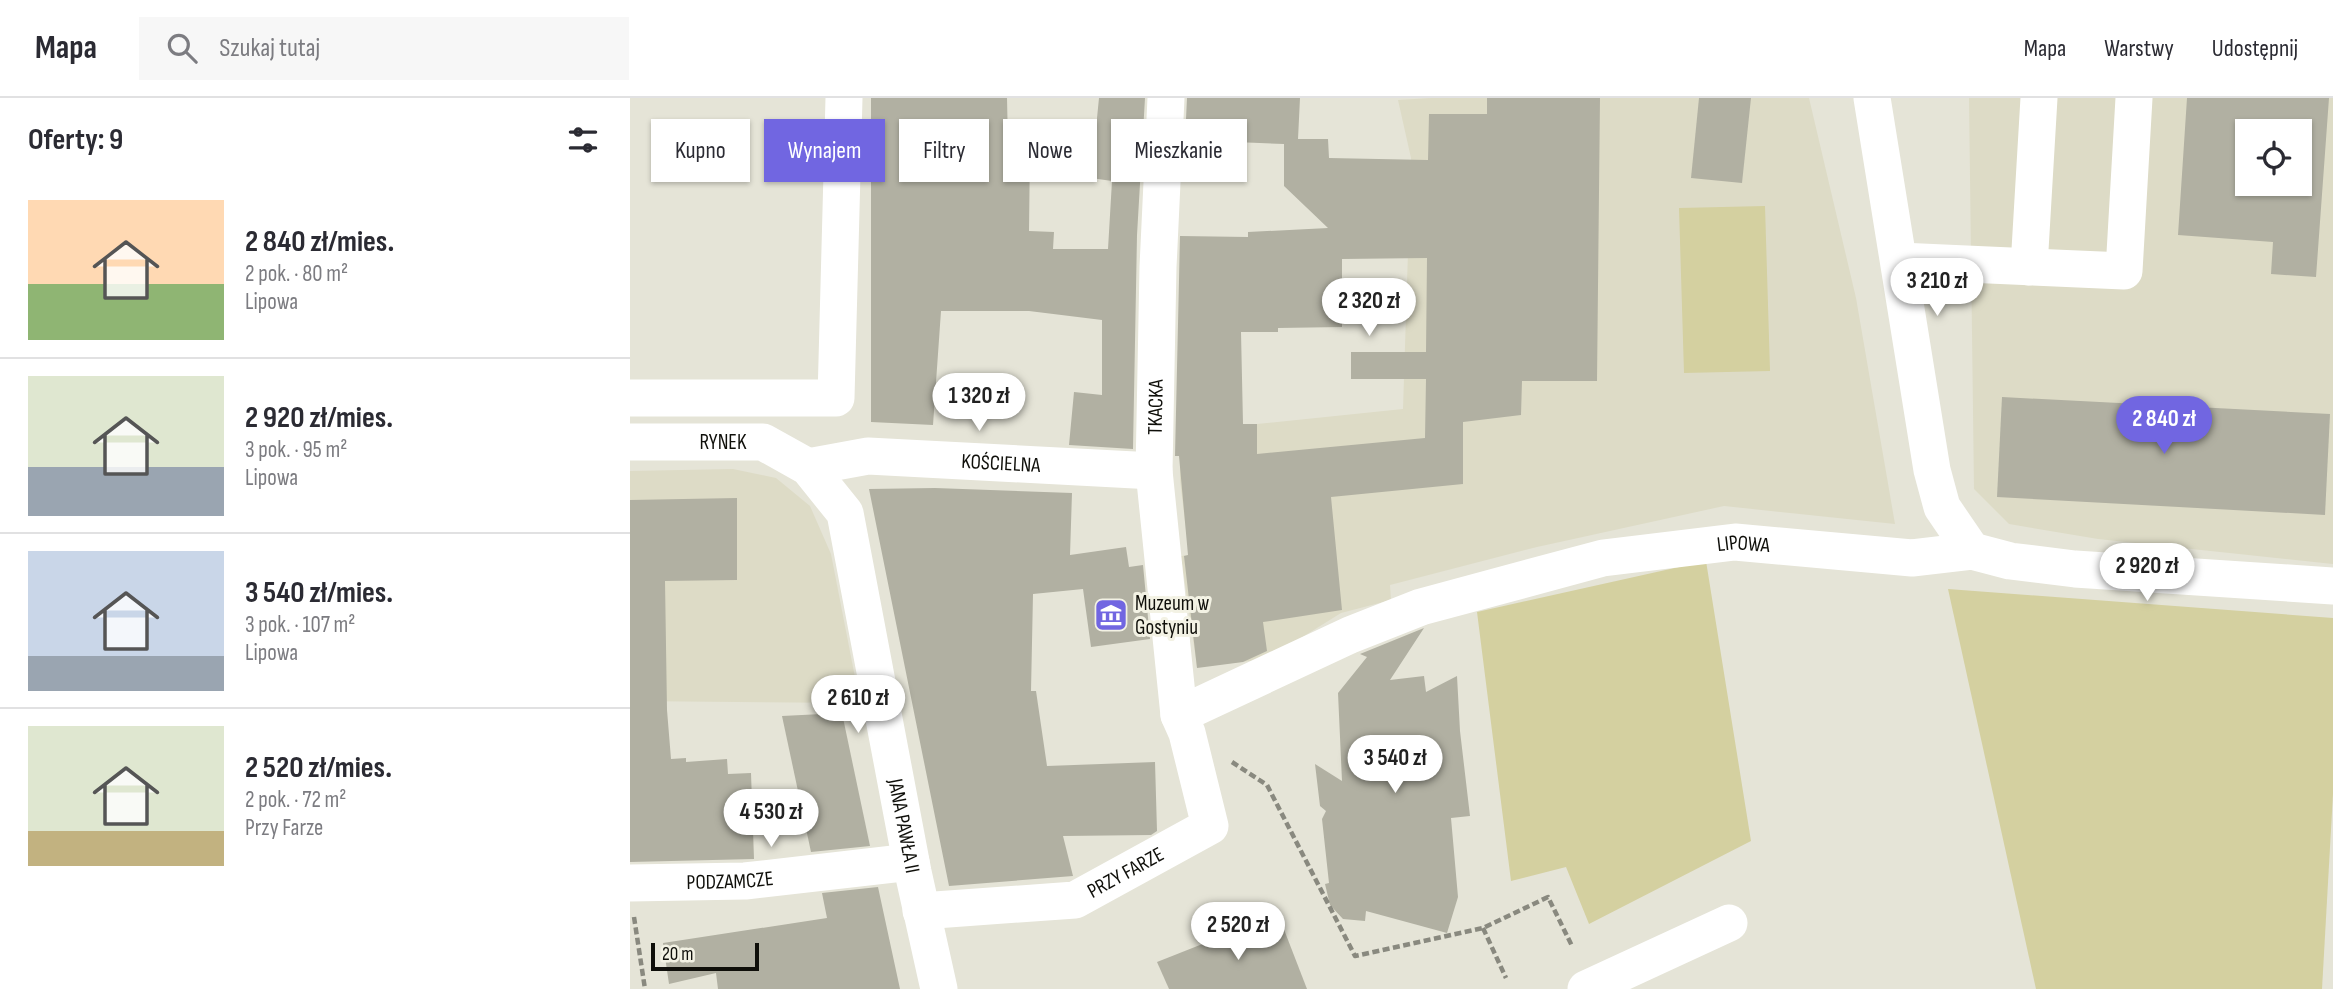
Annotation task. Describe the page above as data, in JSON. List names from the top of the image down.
{
  "streets": {
    "street": [
      "TKACKA",
      "RYNEK",
      "KOŚCIELNA",
      "LIPOWA",
      "JANA PAWŁA II",
      "PRZY FARZE",
      "PODZAMCZE"
    ]
  },
  "crossings": [
    ["TKACKA", "KOŚCIELNA"],
    ["TKACKA", "LIPOWA"],
    ["TKACKA", "PRZY FARZE"],
    ["RYNEK", "KOŚCIELNA"],
    ["RYNEK", "JANA PAWŁA II"],
    ["KOŚCIELNA", "JANA PAWŁA II"],
    ["LIPOWA", "PRZY FARZE"],
    ["JANA PAWŁA II", "PRZY FARZE"],
    ["JANA PAWŁA II", "PODZAMCZE"]
  ],
  "places": {
    "museum": ["Muzeum w Gostyniu"]
  },
  "scale_bar": "20 m",
  "page": {
    "header": "Mapa",
    "search": "Szukaj tutaj",
    "nav": ["Mapa", "Warstwy", "Udostępnij"],
    "heading": "Oferty: 9",
    "chip": [
      "Kupno",
      "Wynajem",
      "Filtry",
      "Nowe",
      "Mieszkanie"
    ],
    "list": [
      {
        "name": "2 840 zł/mies.",
        "note": "2 pok. · 80 m² · Lipowa"
      },
      {
        "name": "2 920 zł/mies.",
        "note": "3 pok. · 95 m² · Lipowa"
      },
      {
        "name": "3 540 zł/mies.",
        "note": "3 pok. · 107 m² · Lipowa"
      },
      {
        "name": "2 520 zł/mies.",
        "note": "2 pok. · 72 m² · Przy Farze"
      }
    ],
    "price": [
      "3 210 zł",
      "2 320 zł",
      "1 320 zł",
      "2 840 zł",
      "2 920 zł",
      "2 610 zł",
      "3 540 zł",
      "4 530 zł",
      "2 520 zł"
    ],
    "scale": "20 m"
  }
}
